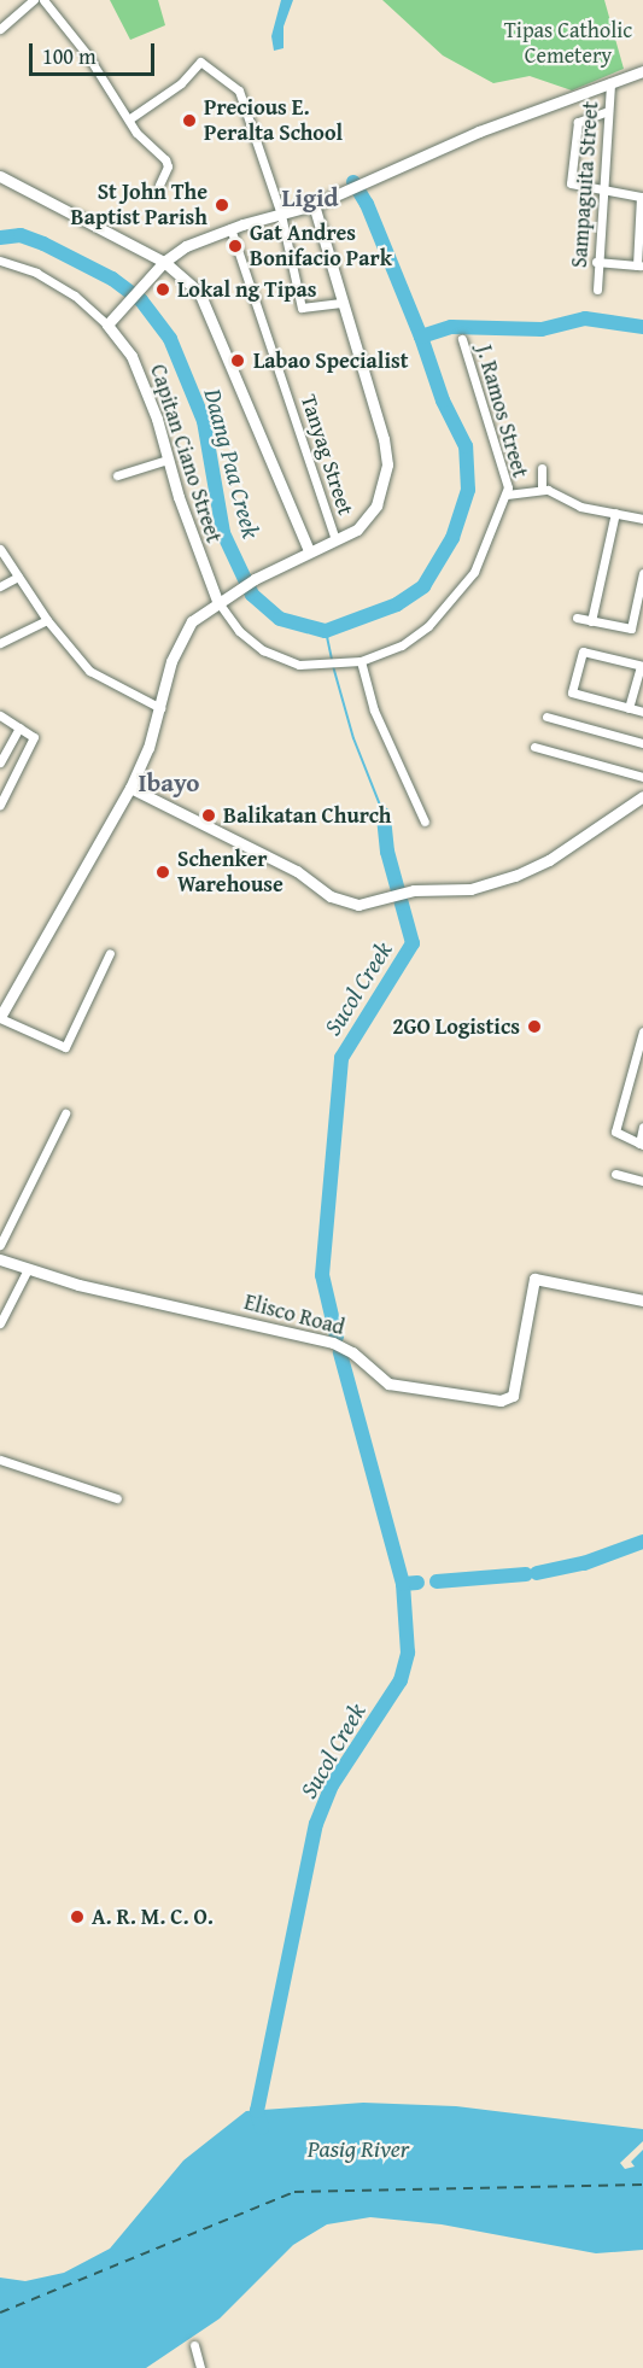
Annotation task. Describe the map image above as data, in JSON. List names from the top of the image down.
{
  "streets": {
    "main road": ["Capitan Ciano Street", "Elisco Road"],
    "street": ["Sampaguita Street", "J. Ramos Street", "Tanyag Street"]
  },
  "crossings": [
    ["J. Ramos Street", "Capitan Ciano Street"]
  ],
  "districts": ["Ligid", "Ibayo"],
  "water": ["Daang Paa Creek", "Sucol Creek", "Pasig River"],
  "parks": ["Tipas Catholic Cemetery"],
  "places": [
    "Precious E. Peralta School",
    "St John The Baptist Parish",
    "Gat Andres Bonifacio Park",
    "Lokal ng Tipas",
    "Labao Specialist",
    "Balikatan Church",
    "Schenker Warehouse",
    "2GO Logistics",
    "A. R. M. C. O."
  ],
  "scale_bar": "100 m"
}
